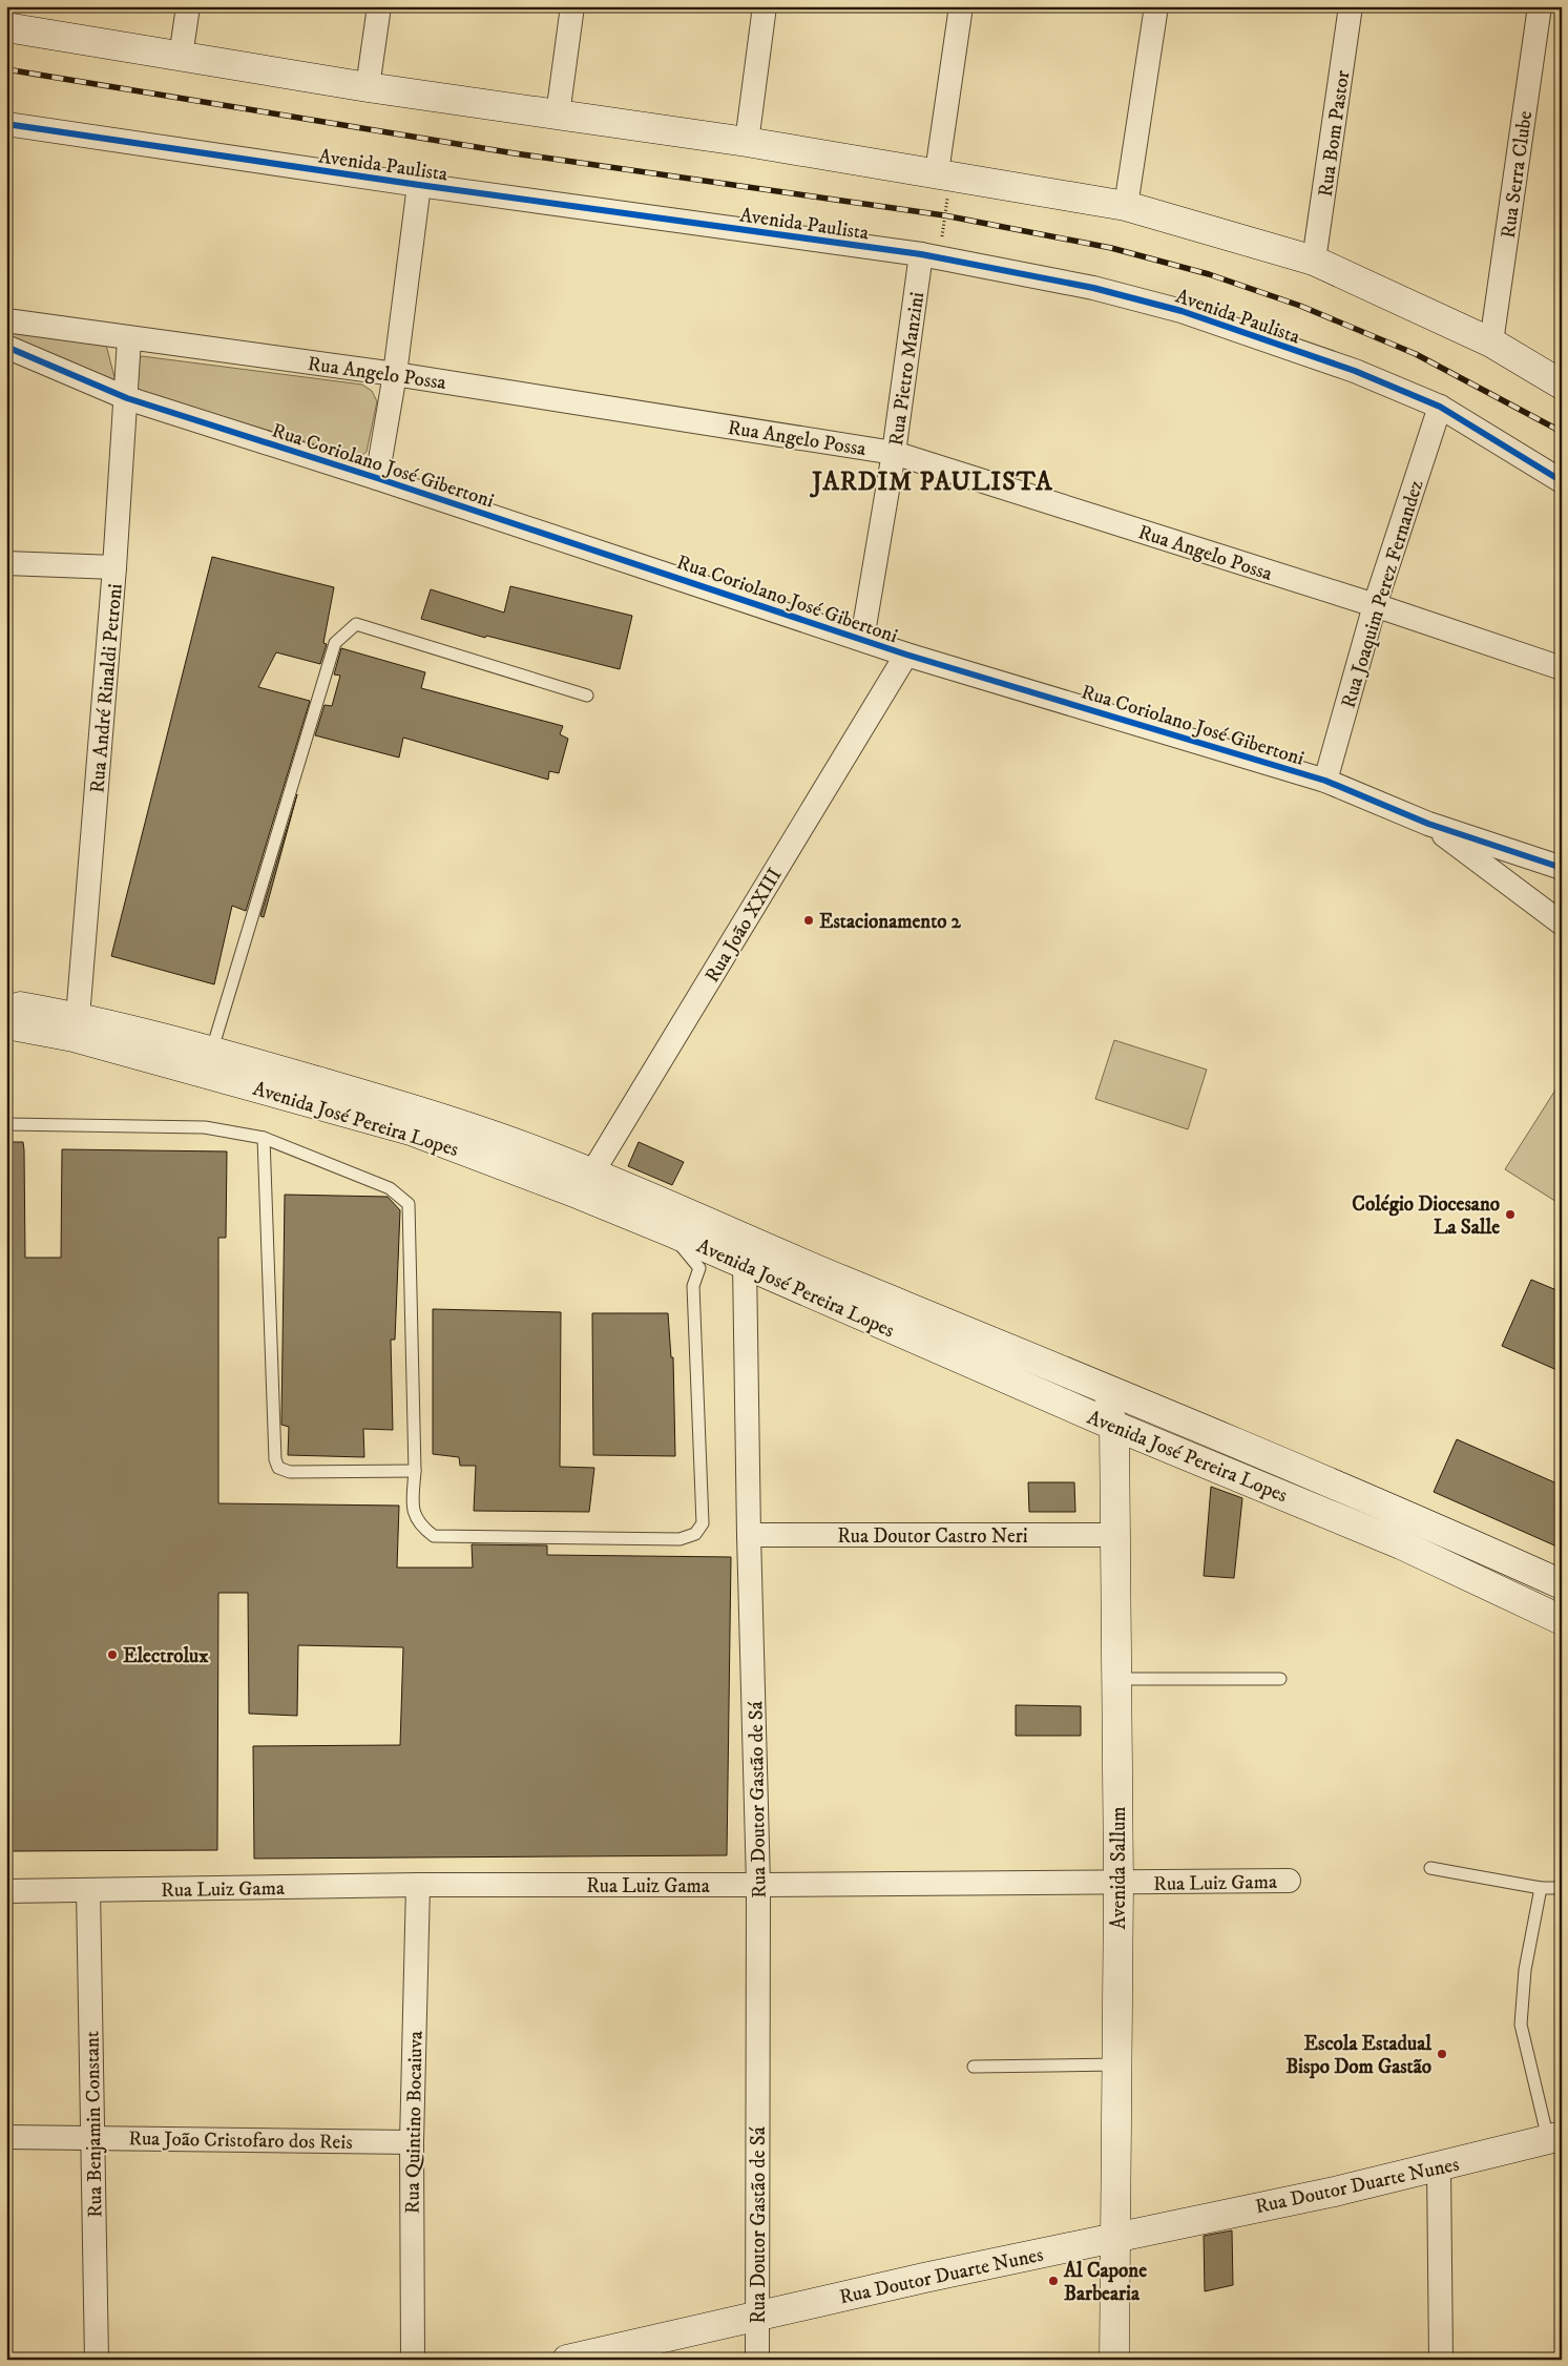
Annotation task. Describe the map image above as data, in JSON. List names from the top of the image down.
{
  "streets": {
    "street": [
      "Rua Bom Pastor",
      "Avenida Paulista",
      "Rua Serra Clube",
      "Rua Pietro Manzini",
      "Rua Angelo Possa",
      "Rua Coriolano José Gibertoni",
      "Rua Joaquim Perez Fernandez",
      "Rua André Rinaldi Petroni",
      "Rua João XXIII",
      "Avenida José Pereira Lopes",
      "Rua Doutor Castro Neri",
      "Rua Doutor Gastão de Sá",
      "Avenida Sallum",
      "Rua Luiz Gama",
      "Rua Quintino Bocaiuva",
      "Rua Benjamin Constant",
      "Rua João Cristofaro dos Reis",
      "Rua Doutor Duarte Nunes"
    ]
  },
  "crossings": [
    ["Avenida Paulista", "Rua Pietro Manzini"],
    ["Avenida Paulista", "Rua Joaquim Perez Fernandez"],
    ["Rua Pietro Manzini", "Rua Angelo Possa"],
    ["Rua Pietro Manzini", "Rua Coriolano José Gibertoni"],
    ["Rua Angelo Possa", "Rua Joaquim Perez Fernandez"],
    ["Rua Angelo Possa", "Rua André Rinaldi Petroni"],
    ["Rua Coriolano José Gibertoni", "Rua Joaquim Perez Fernandez"],
    ["Rua Coriolano José Gibertoni", "Rua André Rinaldi Petroni"],
    ["Rua Coriolano José Gibertoni", "Rua João XXIII"],
    ["Rua André Rinaldi Petroni", "Avenida José Pereira Lopes"],
    ["Rua João XXIII", "Avenida José Pereira Lopes"],
    ["Avenida José Pereira Lopes", "Rua Doutor Gastão de Sá"],
    ["Avenida José Pereira Lopes", "Avenida Sallum"],
    ["Rua Doutor Castro Neri", "Rua Doutor Gastão de Sá"],
    ["Rua Doutor Castro Neri", "Avenida Sallum"],
    ["Rua Doutor Gastão de Sá", "Rua Luiz Gama"],
    ["Rua Doutor Gastão de Sá", "Rua Doutor Duarte Nunes"],
    ["Avenida Sallum", "Rua Luiz Gama"],
    ["Avenida Sallum", "Rua Doutor Duarte Nunes"],
    ["Rua Luiz Gama", "Rua Quintino Bocaiuva"],
    ["Rua Luiz Gama", "Rua Benjamin Constant"],
    ["Rua Quintino Bocaiuva", "Rua João Cristofaro dos Reis"],
    ["Rua Benjamin Constant", "Rua João Cristofaro dos Reis"]
  ],
  "districts": ["JARDIM PAULISTA"],
  "places": [
    "Estacionamento 2",
    "Colégio Diocesano La Salle",
    "Electrolux",
    "Escola Estadual Bispo Dom Gastão",
    "Al Capone Barbearia"
  ]
}
